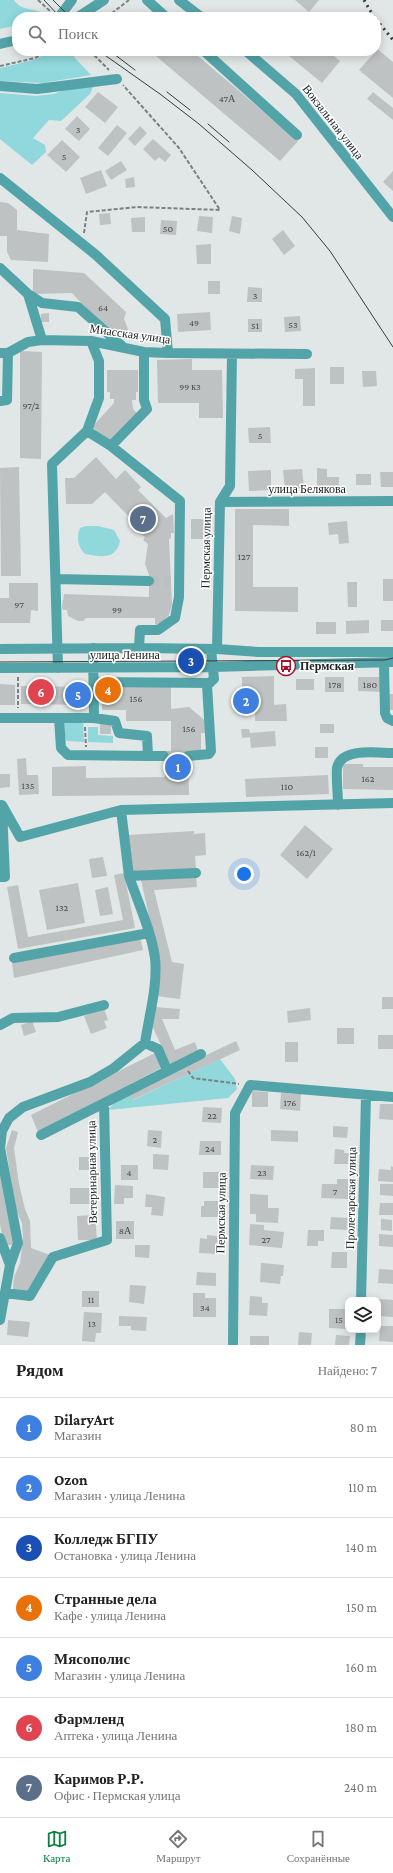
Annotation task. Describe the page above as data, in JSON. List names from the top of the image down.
{
  "streets": {
    "street": [
      "Вокзальная улица",
      "Миасская улица",
      "улица Белякова",
      "Пермская улица",
      "улица Ленина",
      "Ветеринарная улица",
      "Пролетарская улица"
    ]
  },
  "crossings": [
    ["Миасская улица", "Пермская улица"],
    ["улица Белякова", "Пермская улица"],
    ["Пермская улица", "улица Ленина"]
  ],
  "places": {
    "bus stop": ["Пермская"]
  },
  "house_numbers": [
    "47А",
    "3",
    "5",
    "50",
    "3",
    "64",
    "49",
    "53",
    "51",
    "99 к3",
    "97/2",
    "5",
    "127",
    "97",
    "99",
    "178",
    "180",
    "156",
    "156",
    "162",
    "135",
    "110",
    "162/1",
    "132",
    "176",
    "22",
    "2",
    "24",
    "4",
    "23",
    "7",
    "8А",
    "27",
    "11",
    "34",
    "15",
    "13"
  ],
  "page": {
    "search": "Поиск",
    "pins": [
      "7",
      "3",
      "4",
      "6",
      "5",
      "2",
      "1"
    ],
    "heading": ["Рядом", "Найдено: 7"],
    "list": [
      {
        "mark": "1",
        "name": "DilaryArt",
        "note": "Магазин",
        "value": "80 m"
      },
      {
        "mark": "2",
        "name": "Ozon",
        "note": "Магазин · улица Ленина",
        "value": "110 m"
      },
      {
        "mark": "3",
        "name": "Колледж БГПУ",
        "note": "Остановка · улица Ленина",
        "value": "140 m"
      },
      {
        "mark": "4",
        "name": "Странные дела",
        "note": "Кафе · улица Ленина",
        "value": "150 m"
      },
      {
        "mark": "5",
        "name": "Мясополис",
        "note": "Магазин · улица Ленина",
        "value": "160 m"
      },
      {
        "mark": "6",
        "name": "Фармленд",
        "note": "Аптека · улица Ленина",
        "value": "180 m"
      },
      {
        "mark": "7",
        "name": "Каримов Р.Р.",
        "note": "Офис · Пермская улица",
        "value": "240 m"
      }
    ],
    "nav": ["Карта", "Маршрут", "Сохранённые"]
  }
}
